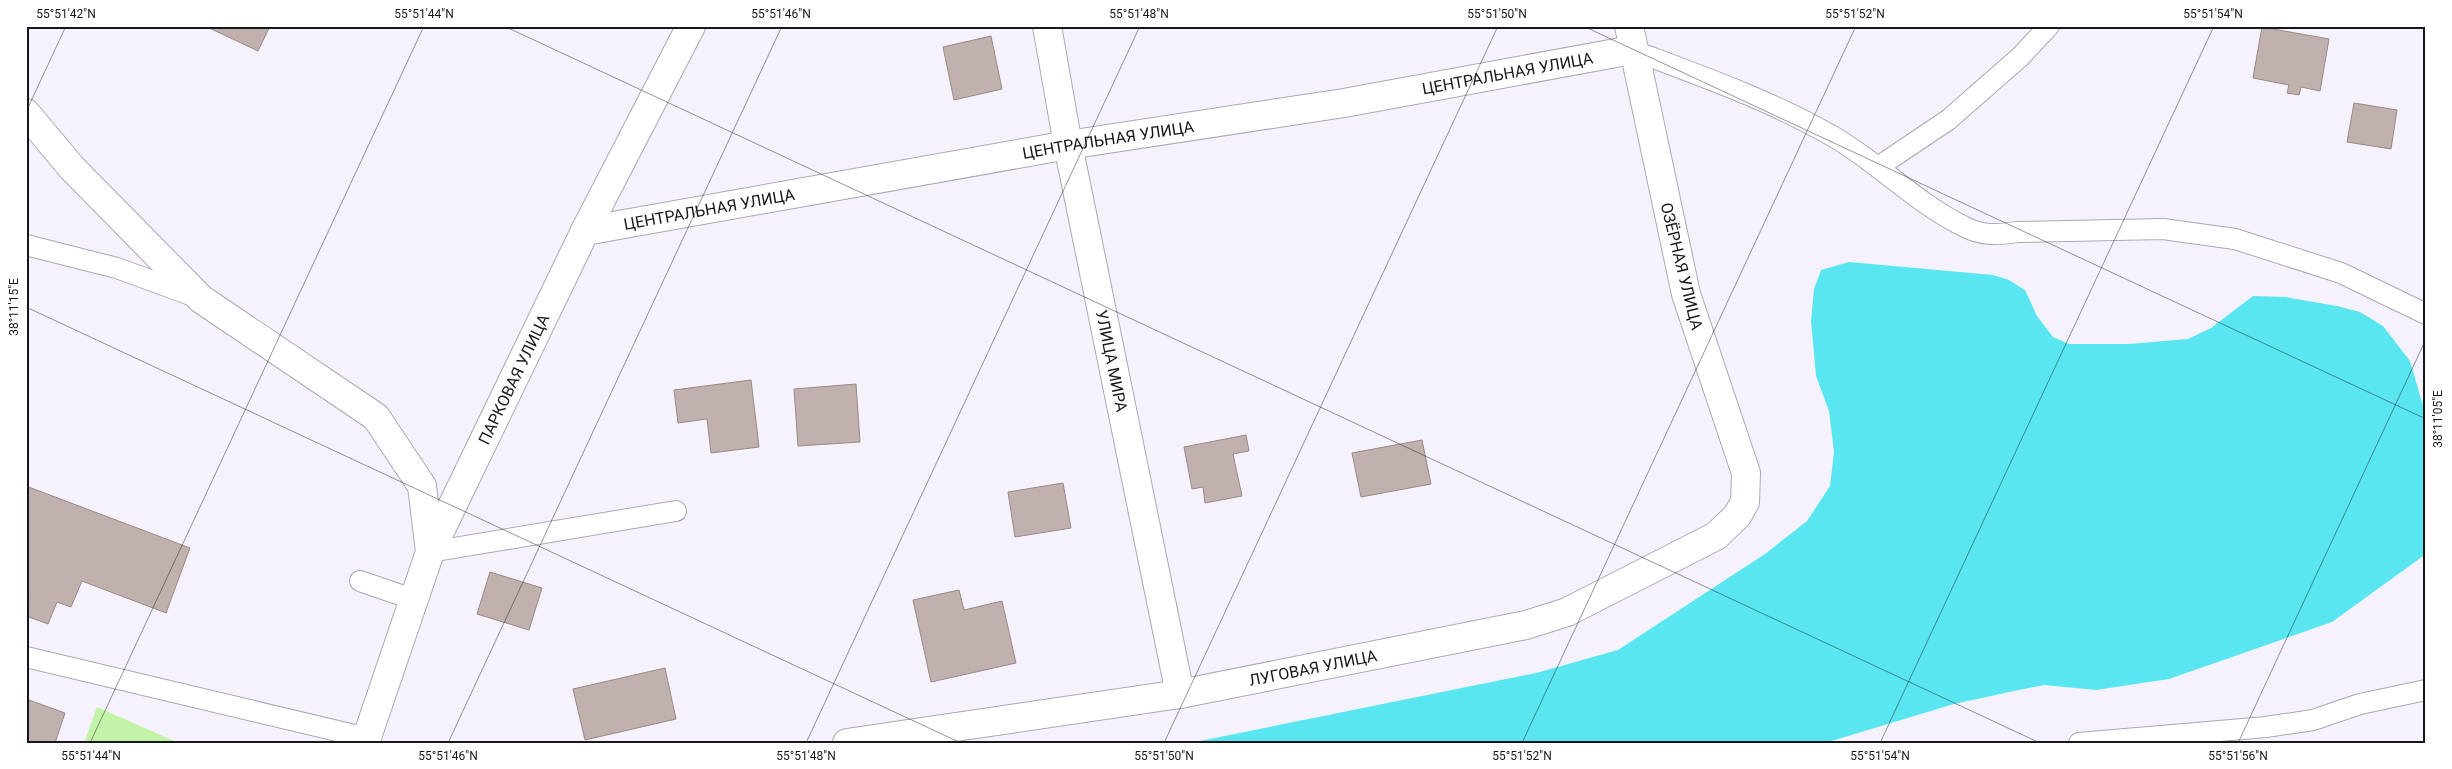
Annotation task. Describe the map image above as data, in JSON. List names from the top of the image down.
{
  "streets": {
    "street": [
      "ЦЕНТРАЛЬНАЯ УЛИЦА",
      "ОЗЁРНАЯ УЛИЦА",
      "УЛИЦА МИРА",
      "ПАРКОВАЯ УЛИЦА",
      "ЛУГОВАЯ УЛИЦА"
    ]
  },
  "crossings": [
    ["ЦЕНТРАЛЬНАЯ УЛИЦА", "ОЗЁРНАЯ УЛИЦА"],
    ["ЦЕНТРАЛЬНАЯ УЛИЦА", "УЛИЦА МИРА"],
    ["ЦЕНТРАЛЬНАЯ УЛИЦА", "ПАРКОВАЯ УЛИЦА"],
    ["ОЗЁРНАЯ УЛИЦА", "ЛУГОВАЯ УЛИЦА"],
    ["УЛИЦА МИРА", "ЛУГОВАЯ УЛИЦА"]
  ],
  "coordinates": [
    "55°51'42\"N",
    "55°51'44\"N",
    "55°51'46\"N",
    "55°51'48\"N",
    "55°51'50\"N",
    "55°51'52\"N",
    "55°51'54\"N",
    "38°11'15\"E",
    "38°11'05\"E",
    "55°51'56\"N"
  ]
}
